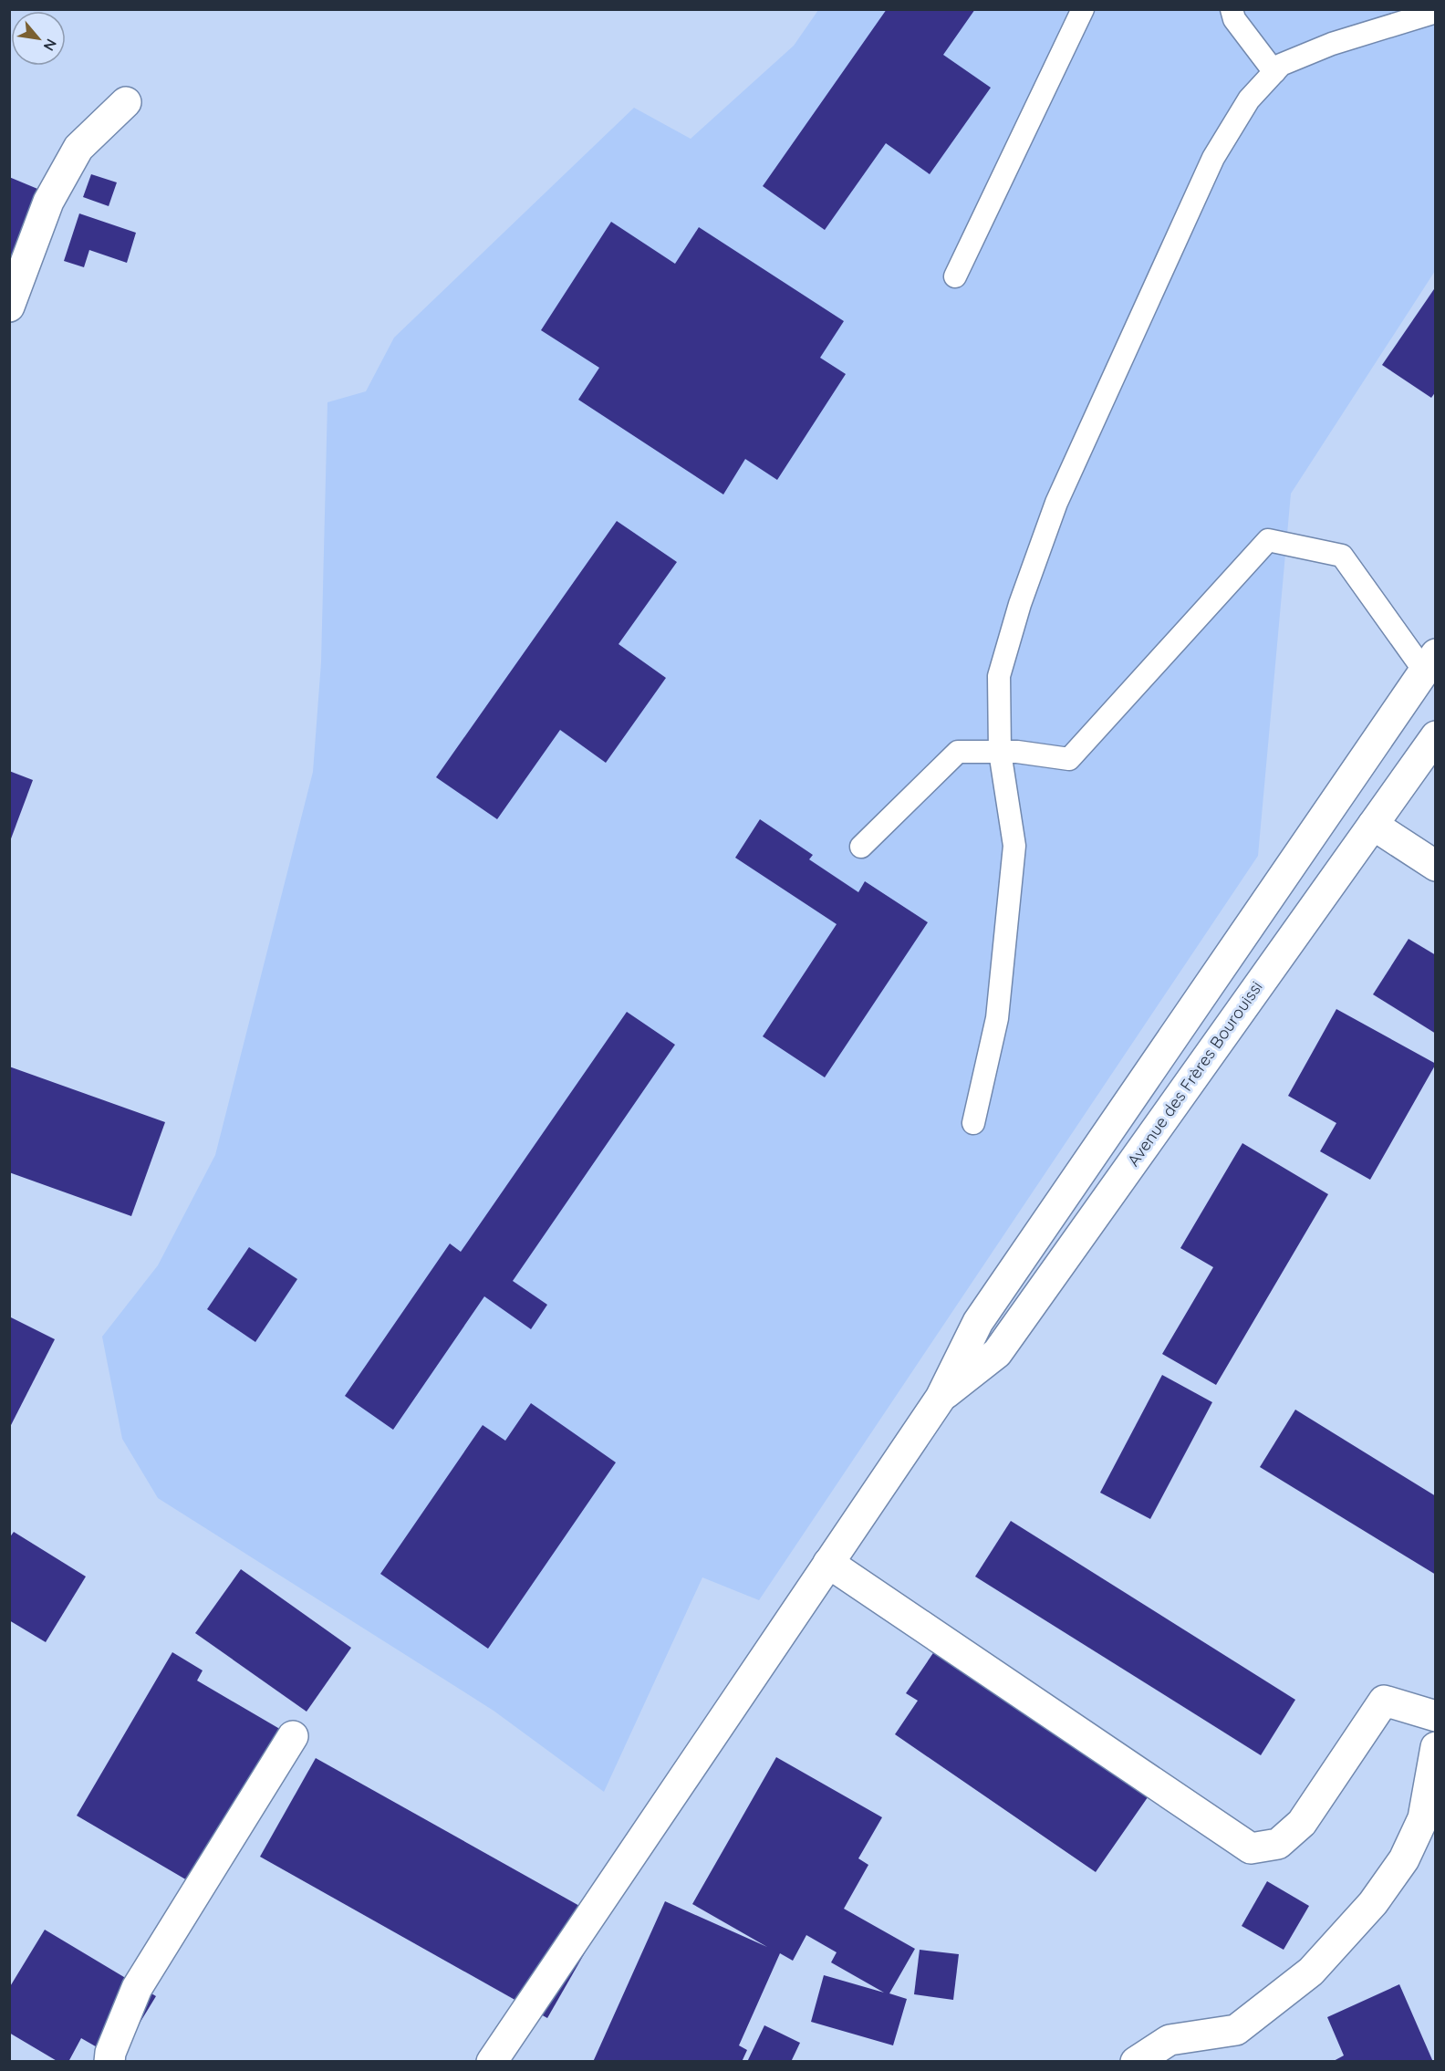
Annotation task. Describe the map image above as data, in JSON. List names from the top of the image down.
{
  "streets": {
    "main road": ["Avenue des Frères Bourouissi"]
  },
  "north": "bottom right"
}
